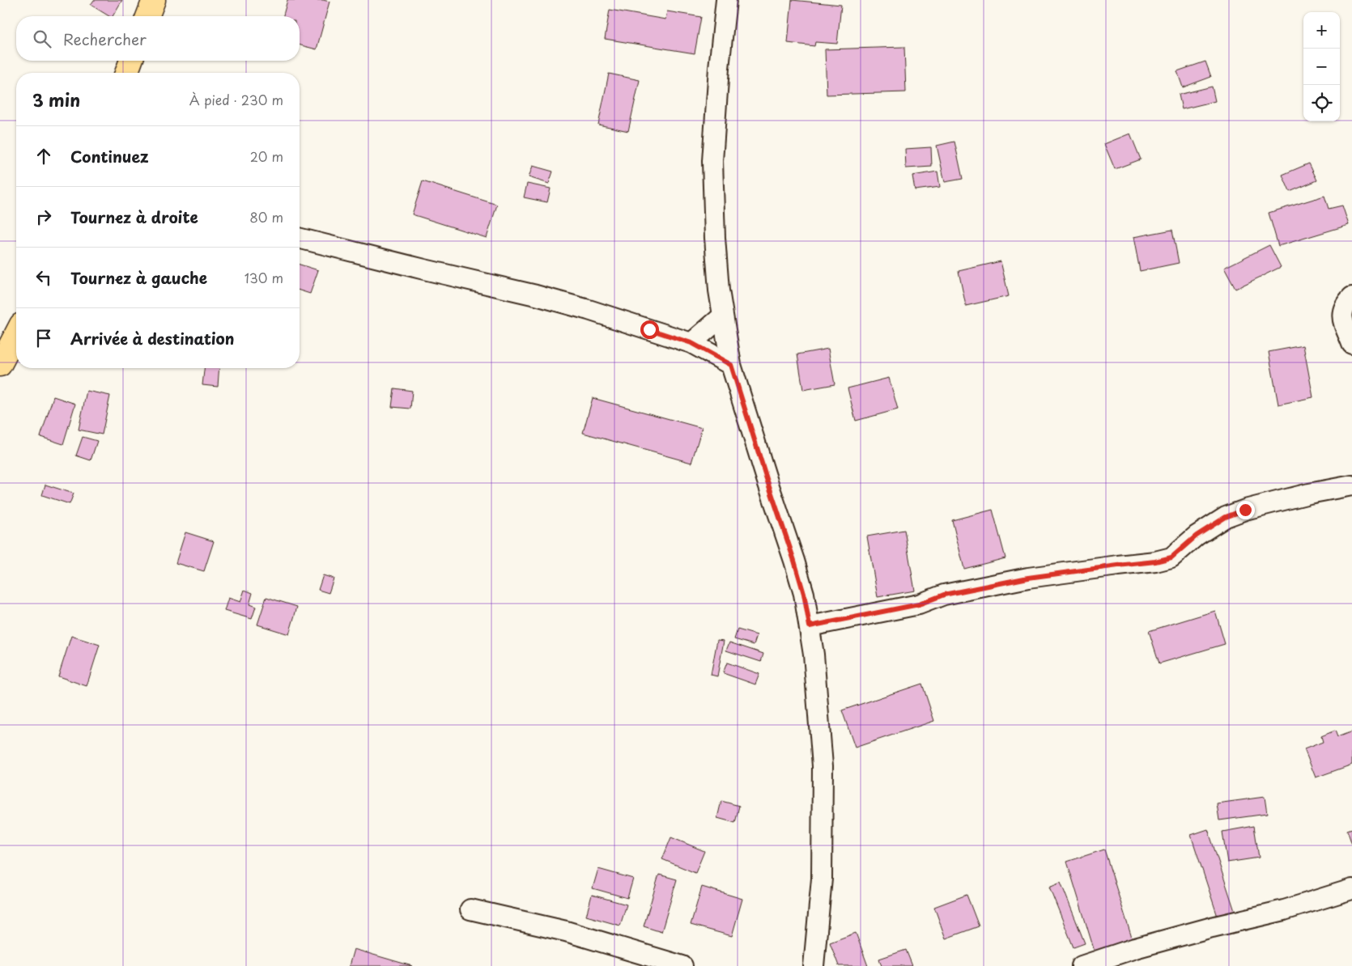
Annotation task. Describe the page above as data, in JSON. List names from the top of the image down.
{
  "page": {
    "map_buttons": ["+", "−"],
    "search": "Rechercher",
    "heading": ["3 min", "À pied · 230 m"],
    "list": [
      ["Continuez", "20 m"],
      ["Tournez à droite", "80 m"],
      ["Tournez à gauche", "130 m"],
      "Arrivée à destination"
    ]
  }
}
